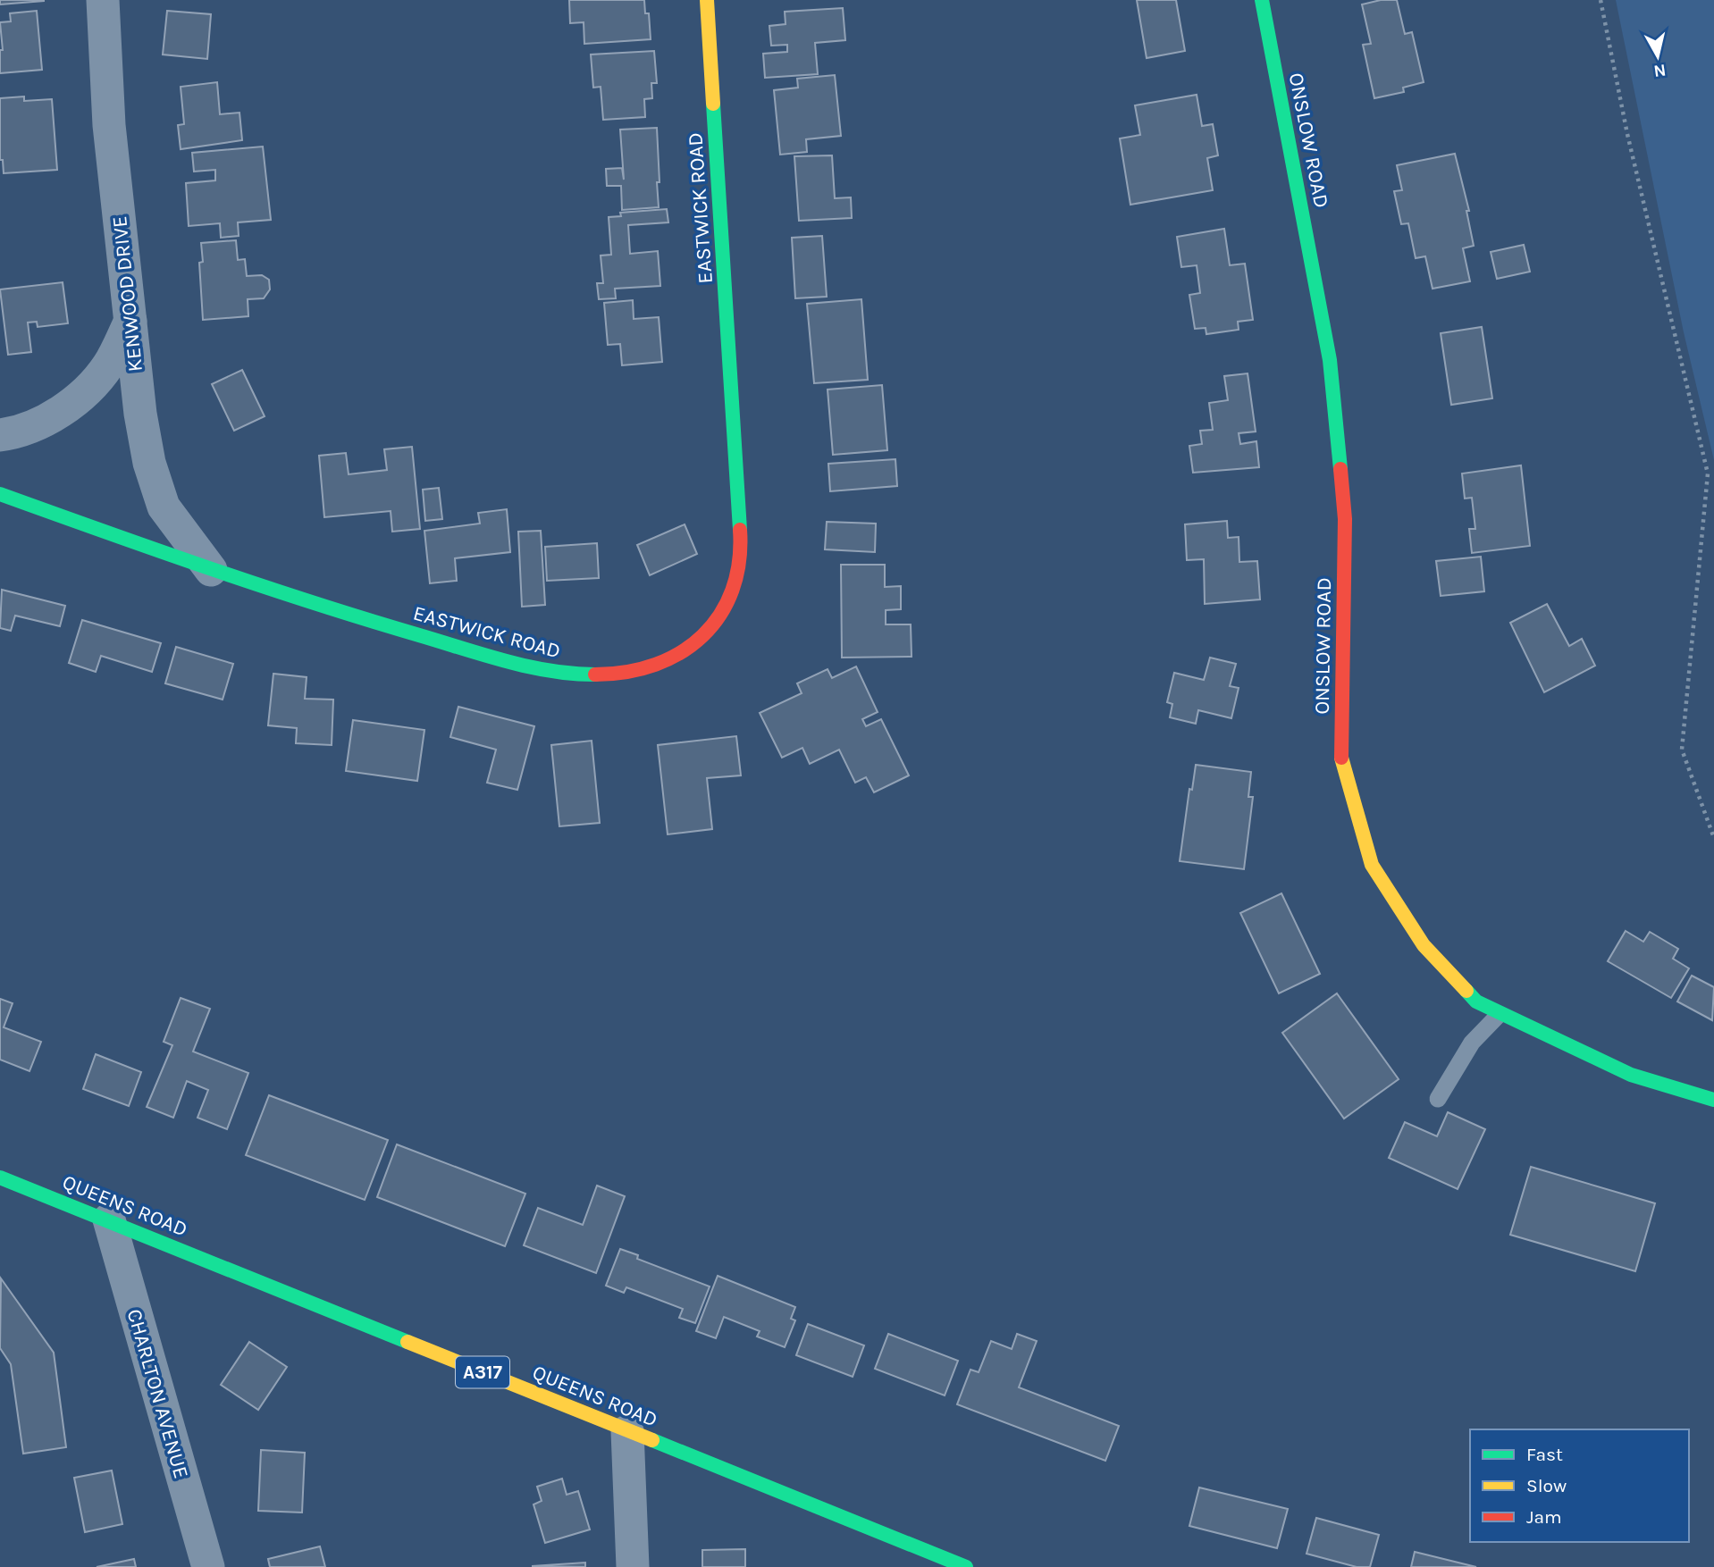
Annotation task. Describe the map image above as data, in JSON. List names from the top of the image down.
{
  "streets": {
    "street": [
      "ONSLOW ROAD",
      "EASTWICK ROAD",
      "KENWOOD DRIVE",
      "QUEENS ROAD",
      "A317",
      "CHARLTON AVENUE"
    ]
  },
  "crossings": [
    ["EASTWICK ROAD", "KENWOOD DRIVE"],
    ["QUEENS ROAD", "CHARLTON AVENUE"]
  ],
  "legend": ["Fast", "Slow", "Jam"],
  "north": "bottom"
}
